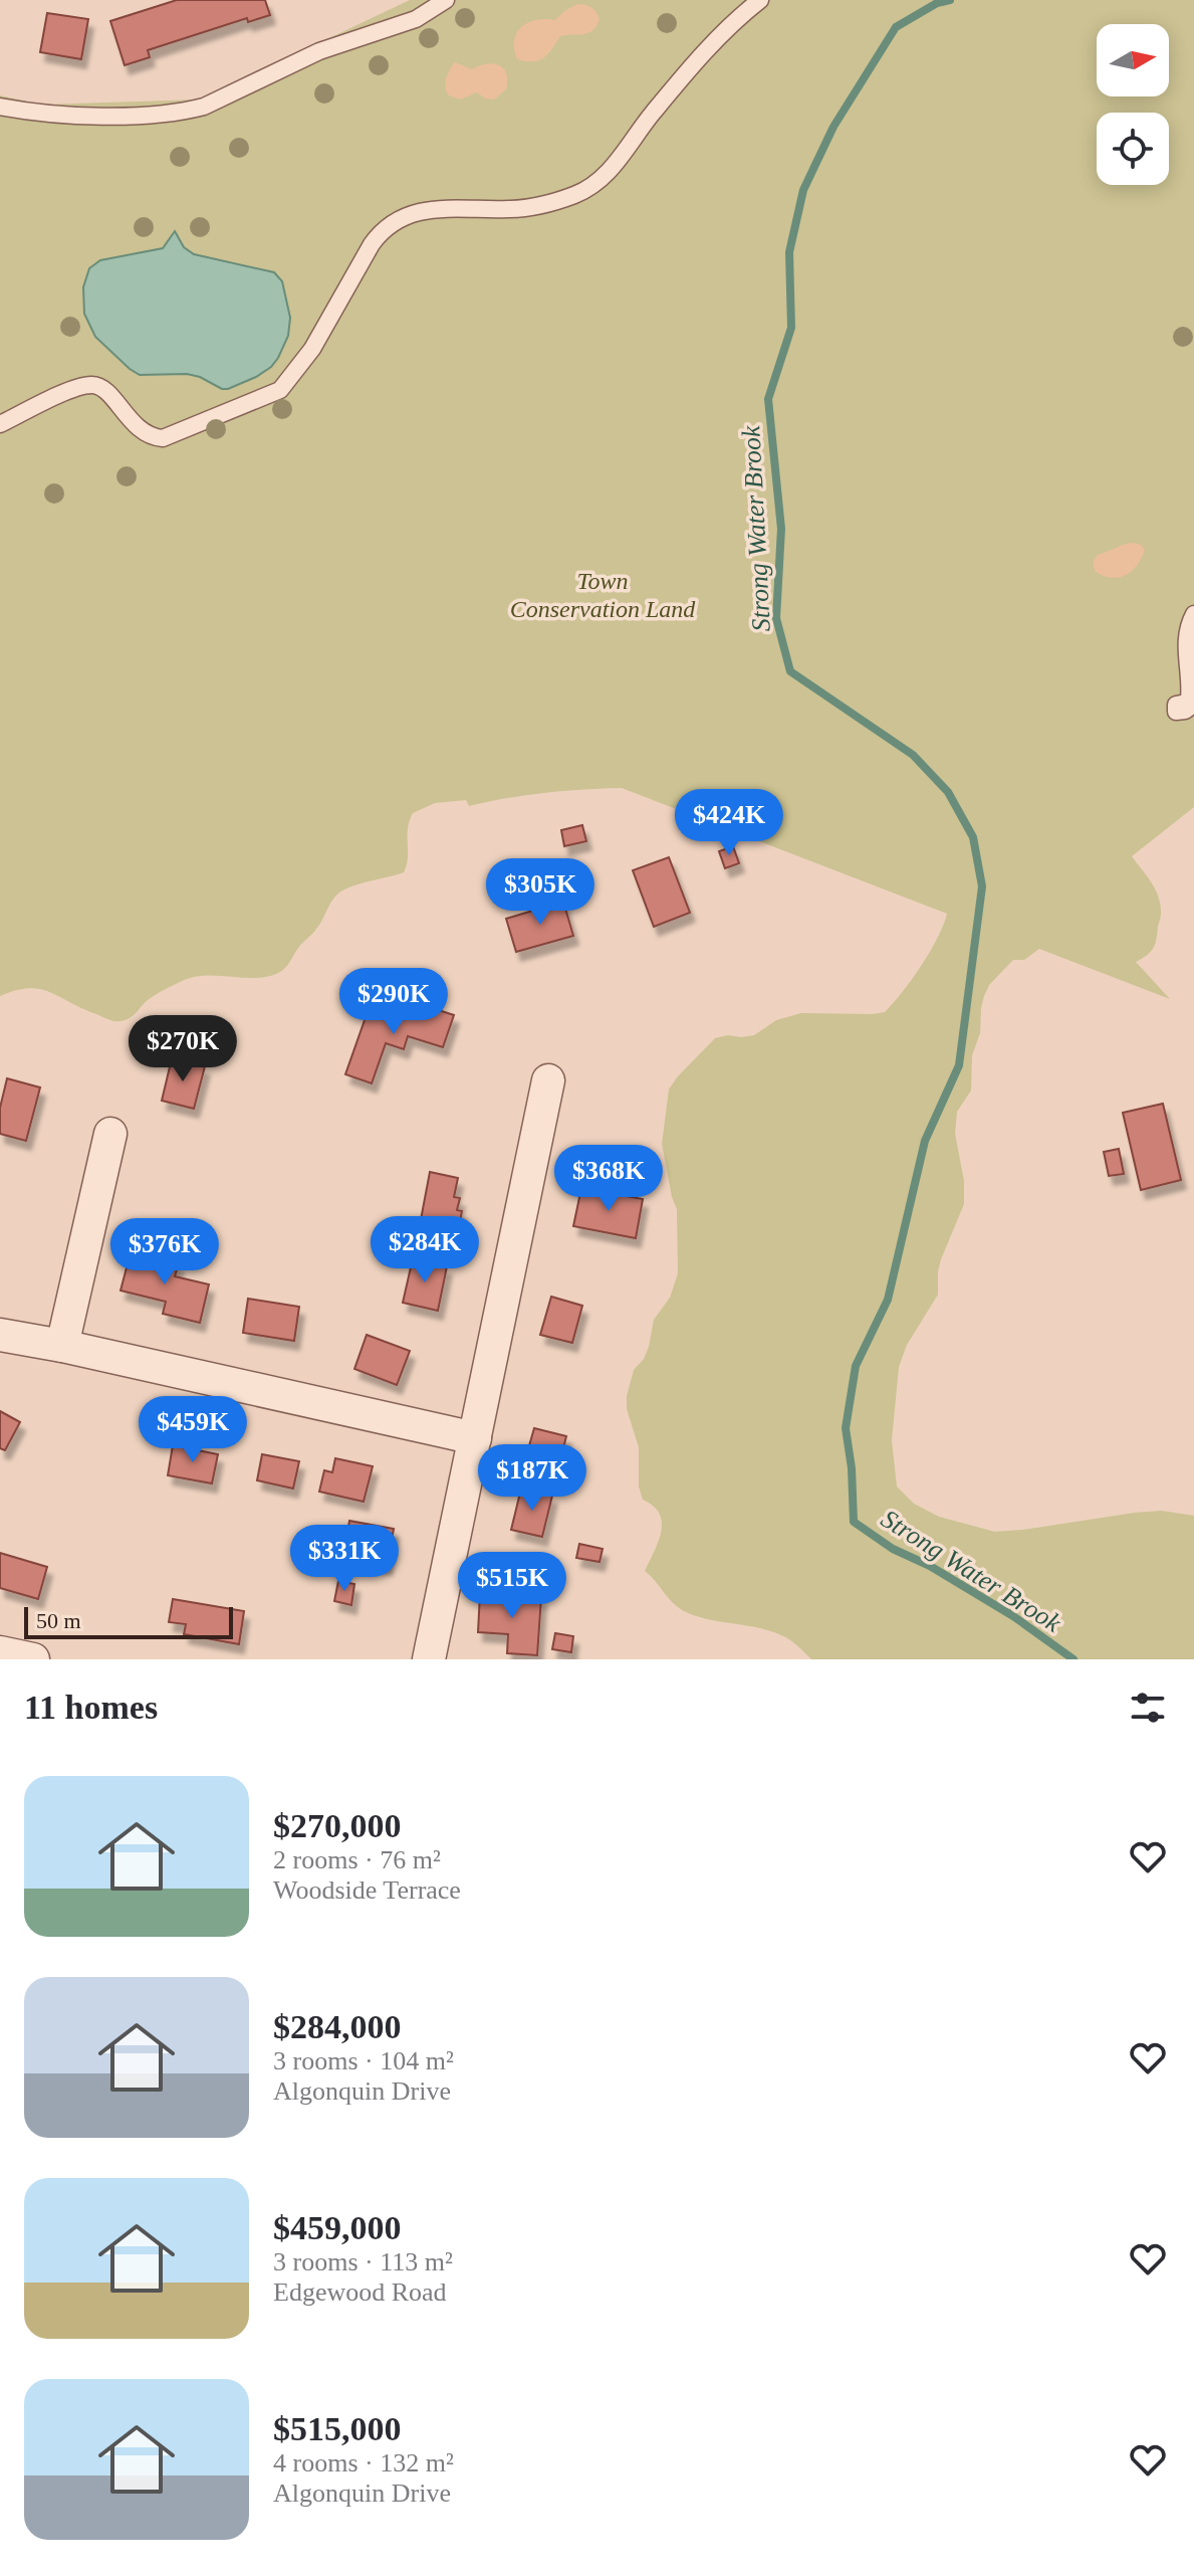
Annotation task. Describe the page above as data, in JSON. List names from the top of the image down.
{
  "water": ["Strong Water Brook"],
  "parks": ["Town Conservation Land"],
  "scale_bar": "50 m",
  "north": "right",
  "page": {
    "price": [
      "$424K",
      "$305K",
      "$290K",
      "$270K",
      "$368K",
      "$284K",
      "$376K",
      "$459K",
      "$187K",
      "$331K",
      "$515K"
    ],
    "scale": "50 m",
    "heading": "11 homes",
    "list": [
      {
        "name": "$270,000",
        "note": "2 rooms · 76 m² · Woodside Terrace"
      },
      {
        "name": "$284,000",
        "note": "3 rooms · 104 m² · Algonquin Drive"
      },
      {
        "name": "$459,000",
        "note": "3 rooms · 113 m² · Edgewood Road"
      },
      {
        "name": "$515,000",
        "note": "4 rooms · 132 m² · Algonquin Drive"
      }
    ]
  }
}
